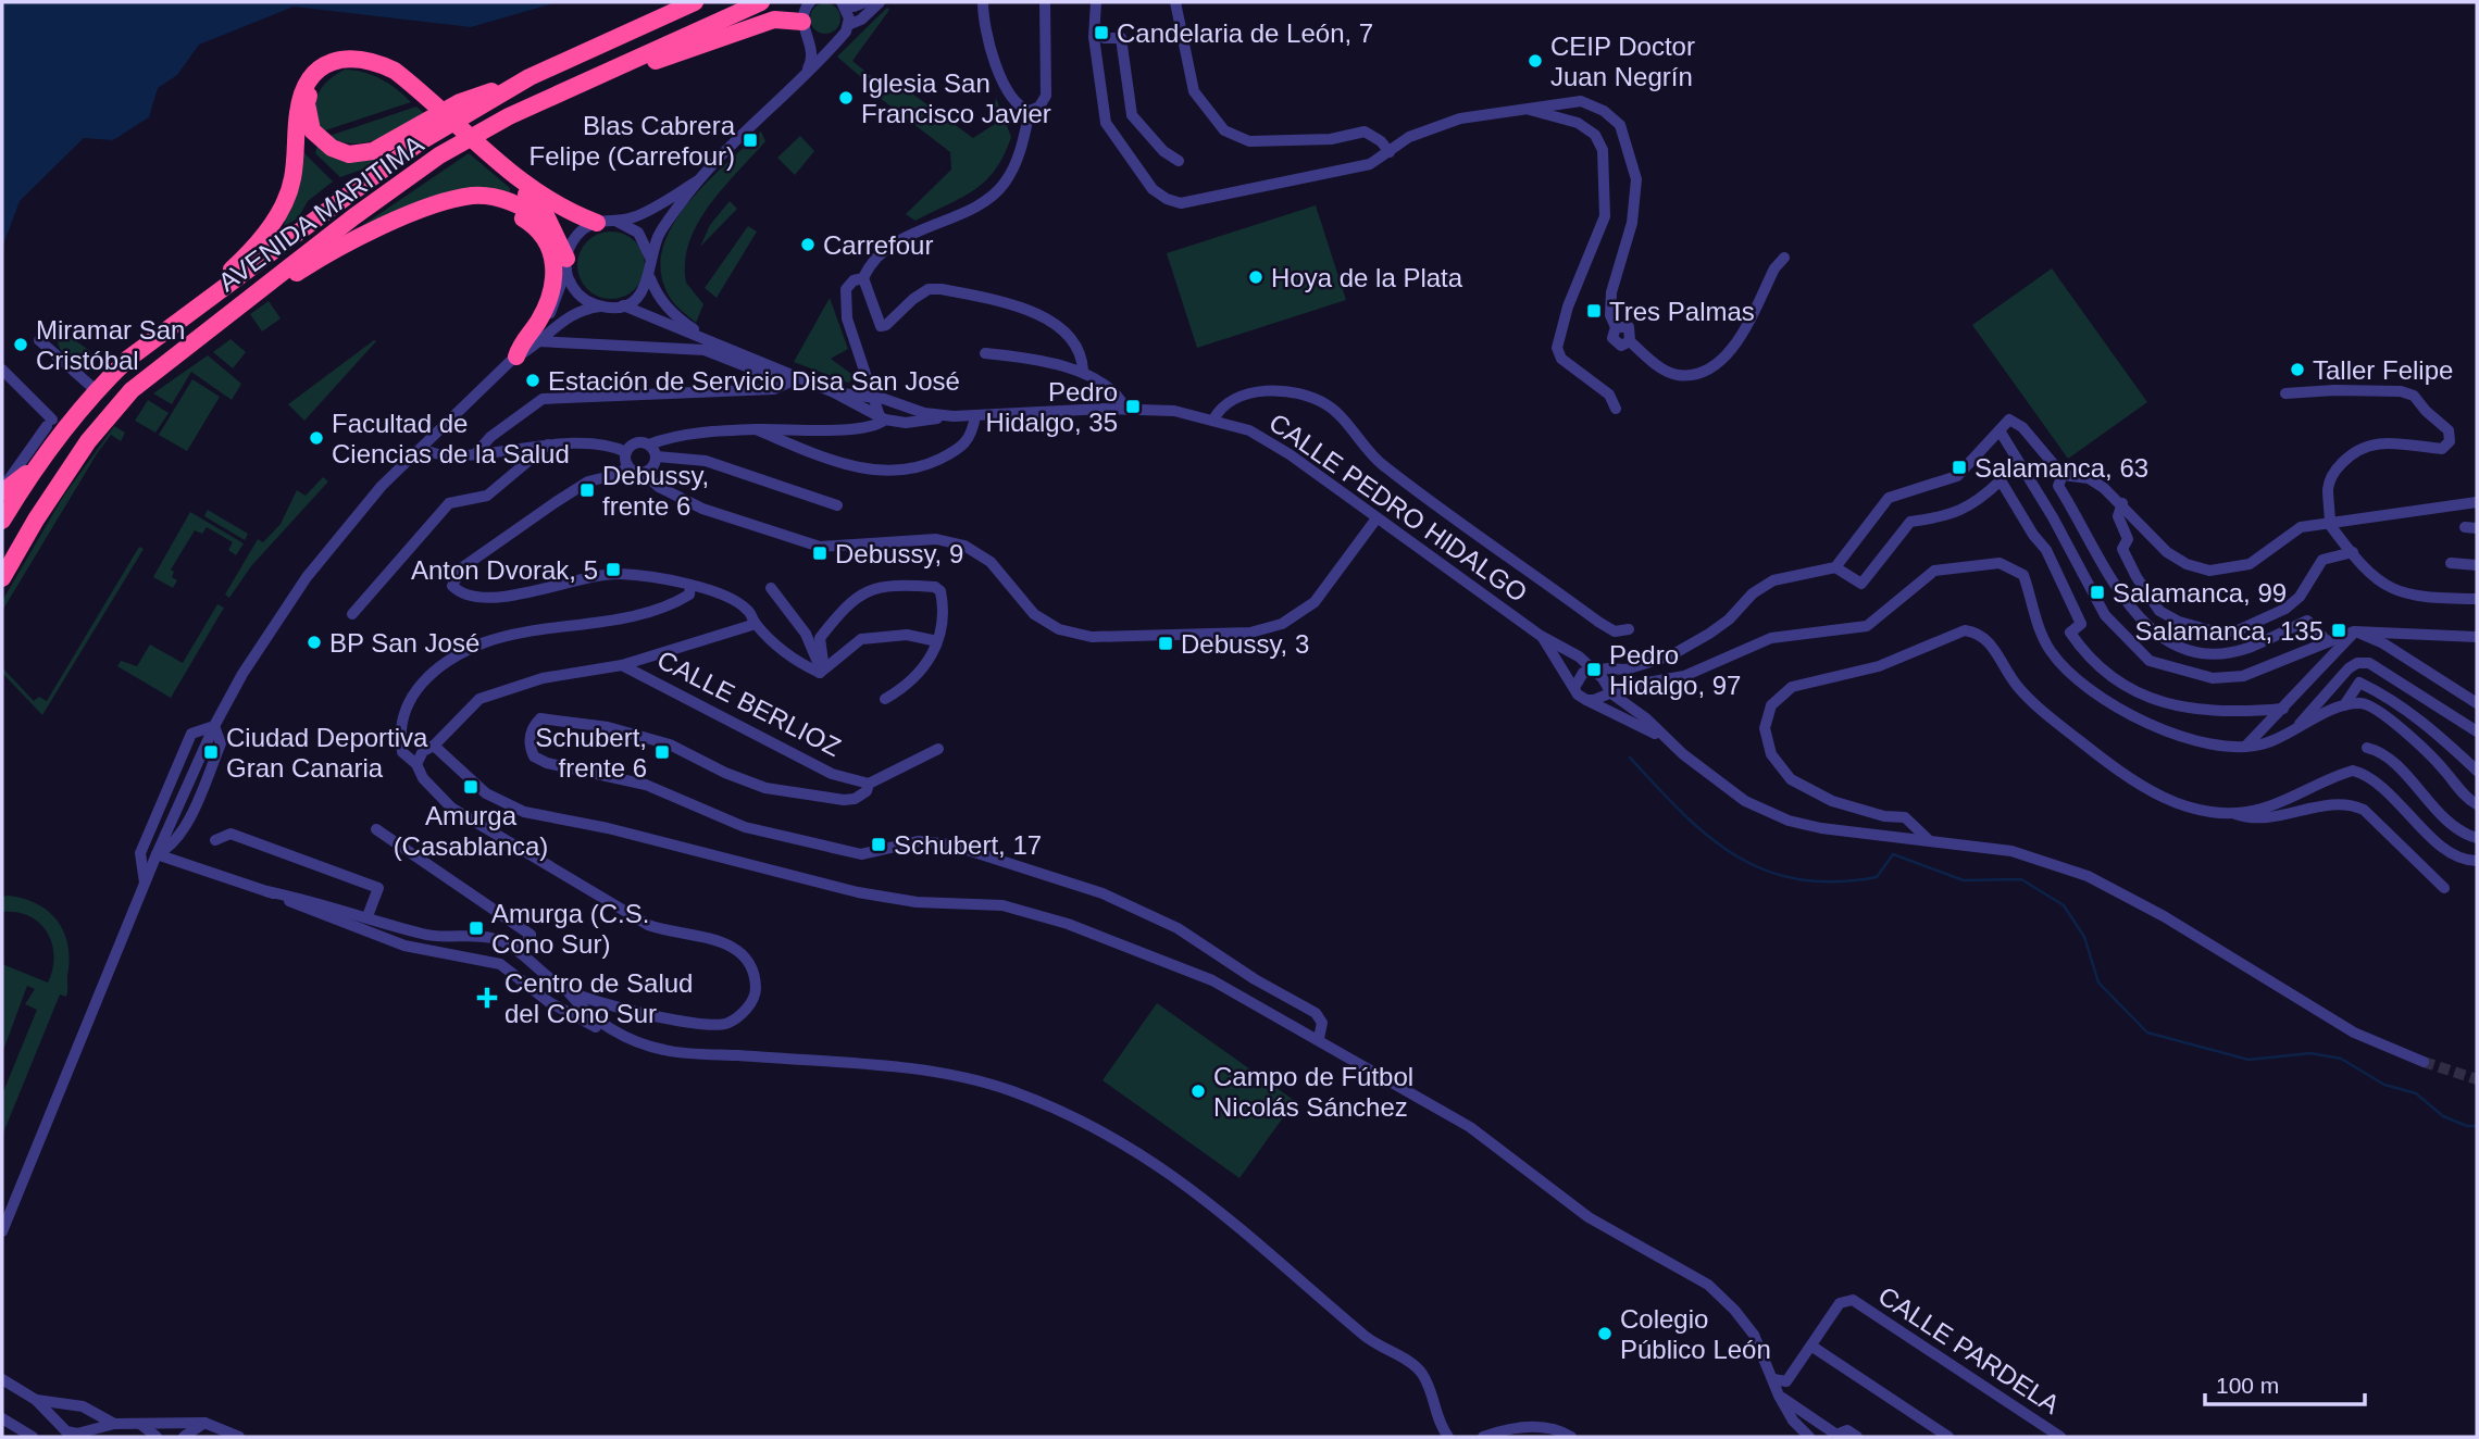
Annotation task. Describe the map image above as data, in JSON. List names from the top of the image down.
{
  "streets": {
    "highway": ["AVENIDA MARITIMA"],
    "street": ["CALLE PEDRO HIDALGO", "CALLE BERLIOZ", "CALLE PARDELA"]
  },
  "places": {
    "transit": [
      "Candelaria de León, 7",
      "Blas Cabrera Felipe (Carrefour)",
      "Tres Palmas",
      "Pedro Hidalgo, 35",
      "Salamanca, 63",
      "Debussy, frente 6",
      "Debussy, 9",
      "Anton Dvorak, 5",
      "Salamanca, 99",
      "Salamanca, 135",
      "Debussy, 3",
      "Pedro Hidalgo, 97",
      "Ciudad Deportiva Gran Canaria",
      "Schubert, frente 6",
      "Amurga (Casablanca)",
      "Schubert, 17",
      "Amurga (C.S. Cono Sur)"
    ],
    "other": [
      "CEIP Doctor Juan Negrín",
      "Iglesia San Francisco Javier",
      "Carrefour",
      "Hoya de la Plata",
      "Miramar San Cristóbal",
      "Taller Felipe",
      "Estación de Servicio Disa San José",
      "Facultad de Ciencias de la Salud",
      "BP San José",
      "Campo de Fútbol Nicolás Sánchez",
      "Colegio Público León"
    ],
    "health": ["Centro de Salud del Cono Sur"]
  },
  "scale_bar": "100 m"
}
